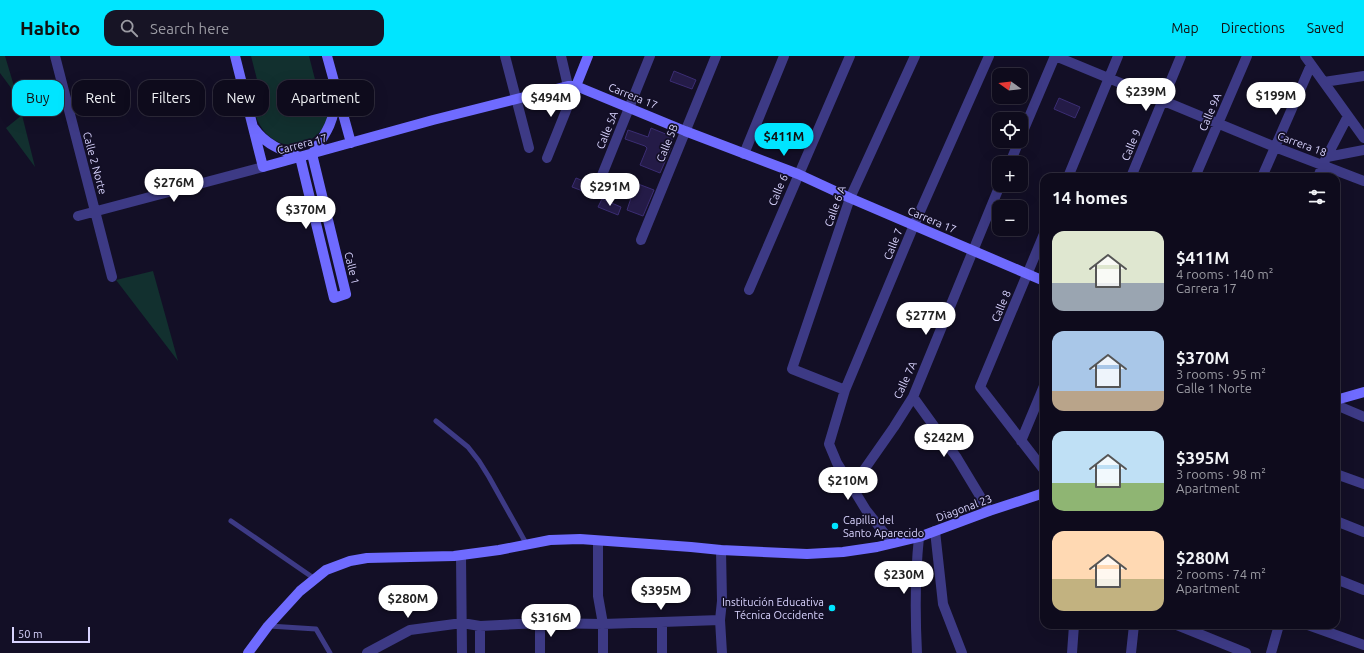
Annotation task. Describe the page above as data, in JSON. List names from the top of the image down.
{
  "streets": {
    "street": [
      "Carrera 17",
      "Calle 9A",
      "Calle 5A",
      "Calle 5B",
      "Carrera 18",
      "Calle 9",
      "Calle 2 Norte",
      "Calle 6",
      "Calle 6 A",
      "Calle 7",
      "Calle 1",
      "Calle 8",
      "Calle 7A",
      "Diagonal 23"
    ]
  },
  "crossings": [
    ["Carrera 17", "Calle 5A"],
    ["Carrera 17", "Calle 5B"],
    ["Carrera 17", "Calle 2 Norte"],
    ["Carrera 17", "Calle 6"],
    ["Carrera 17", "Calle 6 A"],
    ["Carrera 17", "Calle 7"],
    ["Carrera 17", "Calle 1"],
    ["Carrera 17", "Calle 8"],
    ["Carrera 17", "Calle 7A"],
    ["Calle 9A", "Carrera 18"],
    ["Carrera 18", "Calle 9"],
    ["Calle 6 A", "Calle 7"],
    ["Calle 7", "Calle 7A"]
  ],
  "places": ["Capilla del Santo Aparecido", "Institución Educativa Técnica Occidente"],
  "scale_bar": "50 m",
  "north": "left",
  "page": {
    "header": "Habito",
    "search": "Search here",
    "nav": ["Map", "Directions", "Saved"],
    "map_buttons": ["+", "−"],
    "price": [
      "$239M",
      "$199M",
      "$494M",
      "$411M",
      "$276M",
      "$291M",
      "$370M",
      "$277M",
      "$242M",
      "$210M",
      "$230M",
      "$395M",
      "$280M",
      "$316M"
    ],
    "chip": [
      "Buy",
      "Rent",
      "Filters",
      "New",
      "Apartment"
    ],
    "heading": "14 homes",
    "list": [
      {
        "name": "$411M",
        "note": "4 rooms · 140 m² · Carrera 17"
      },
      {
        "name": "$370M",
        "note": "3 rooms · 95 m² · Calle 1 Norte"
      },
      {
        "name": "$395M",
        "note": "3 rooms · 98 m² · Apartment"
      },
      {
        "name": "$280M",
        "note": "2 rooms · 74 m² · Apartment"
      }
    ],
    "scale": "50 m"
  }
}
